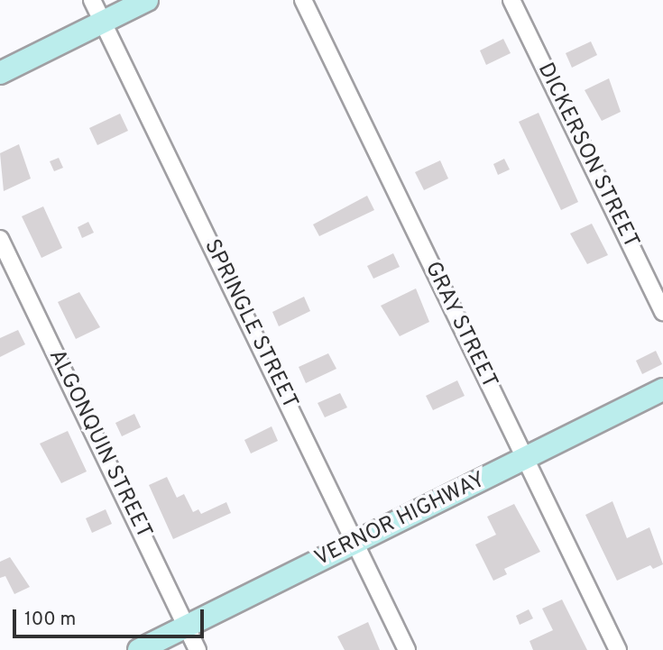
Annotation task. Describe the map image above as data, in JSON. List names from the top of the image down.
{
  "streets": {
    "street": [
      "DICKERSON STREET",
      "SPRINGLE STREET",
      "GRAY STREET",
      "ALGONQUIN STREET",
      "VERNOR HIGHWAY"
    ]
  },
  "crossings": [
    ["SPRINGLE STREET", "VERNOR HIGHWAY"],
    ["GRAY STREET", "VERNOR HIGHWAY"],
    ["ALGONQUIN STREET", "VERNOR HIGHWAY"]
  ],
  "scale_bar": "100 m"
}
